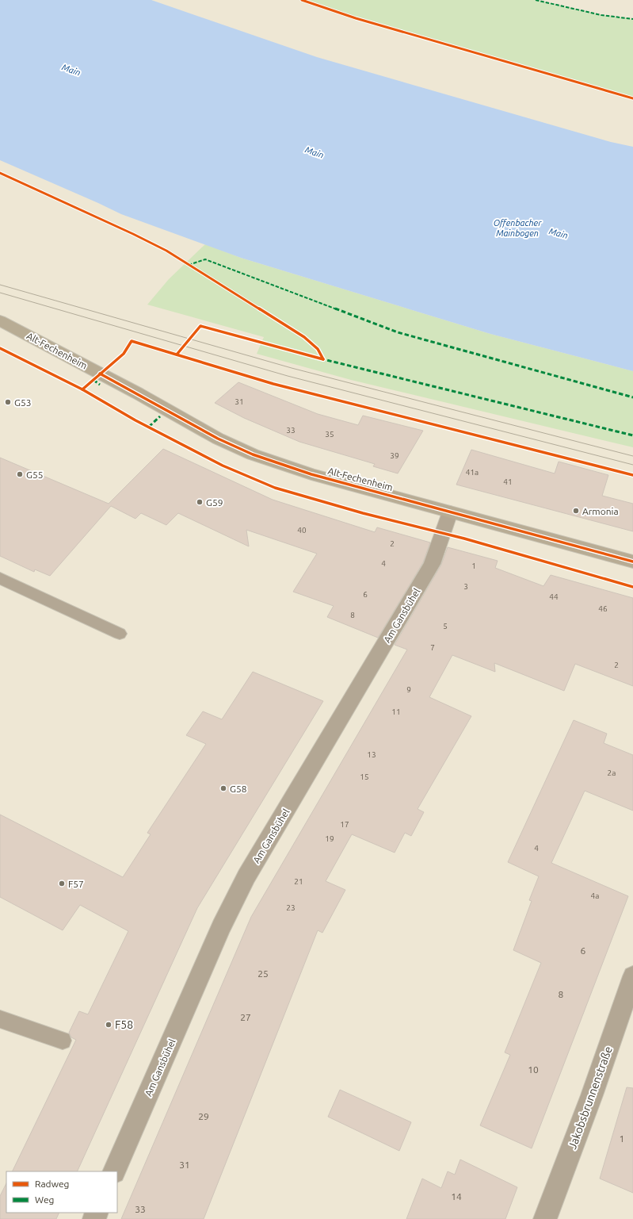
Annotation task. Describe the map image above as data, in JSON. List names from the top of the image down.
{
  "streets": {
    "street": ["Alt-Fechenheim", "Am Gansbühel", "Jakobsbrunnenstraße"]
  },
  "crossings": [
    ["Alt-Fechenheim", "Am Gansbühel"]
  ],
  "water": ["Main", "Offenbacher Mainbogen"],
  "places": [
    "G53",
    "G55",
    "G59",
    "Armonia",
    "G58",
    "F57",
    "F58"
  ],
  "house_numbers": [
    "31",
    "33",
    "35",
    "39",
    "41a",
    "41",
    "40",
    "2",
    "4",
    "1",
    "3",
    "6",
    "44",
    "46",
    "8",
    "5",
    "7",
    "2",
    "9",
    "11",
    "13",
    "2a",
    "15",
    "17",
    "19",
    "4",
    "21",
    "4a",
    "23",
    "6",
    "25",
    "8",
    "27",
    "10",
    "29",
    "1",
    "31",
    "14",
    "33"
  ],
  "legend": ["Radweg", "Weg"]
}
